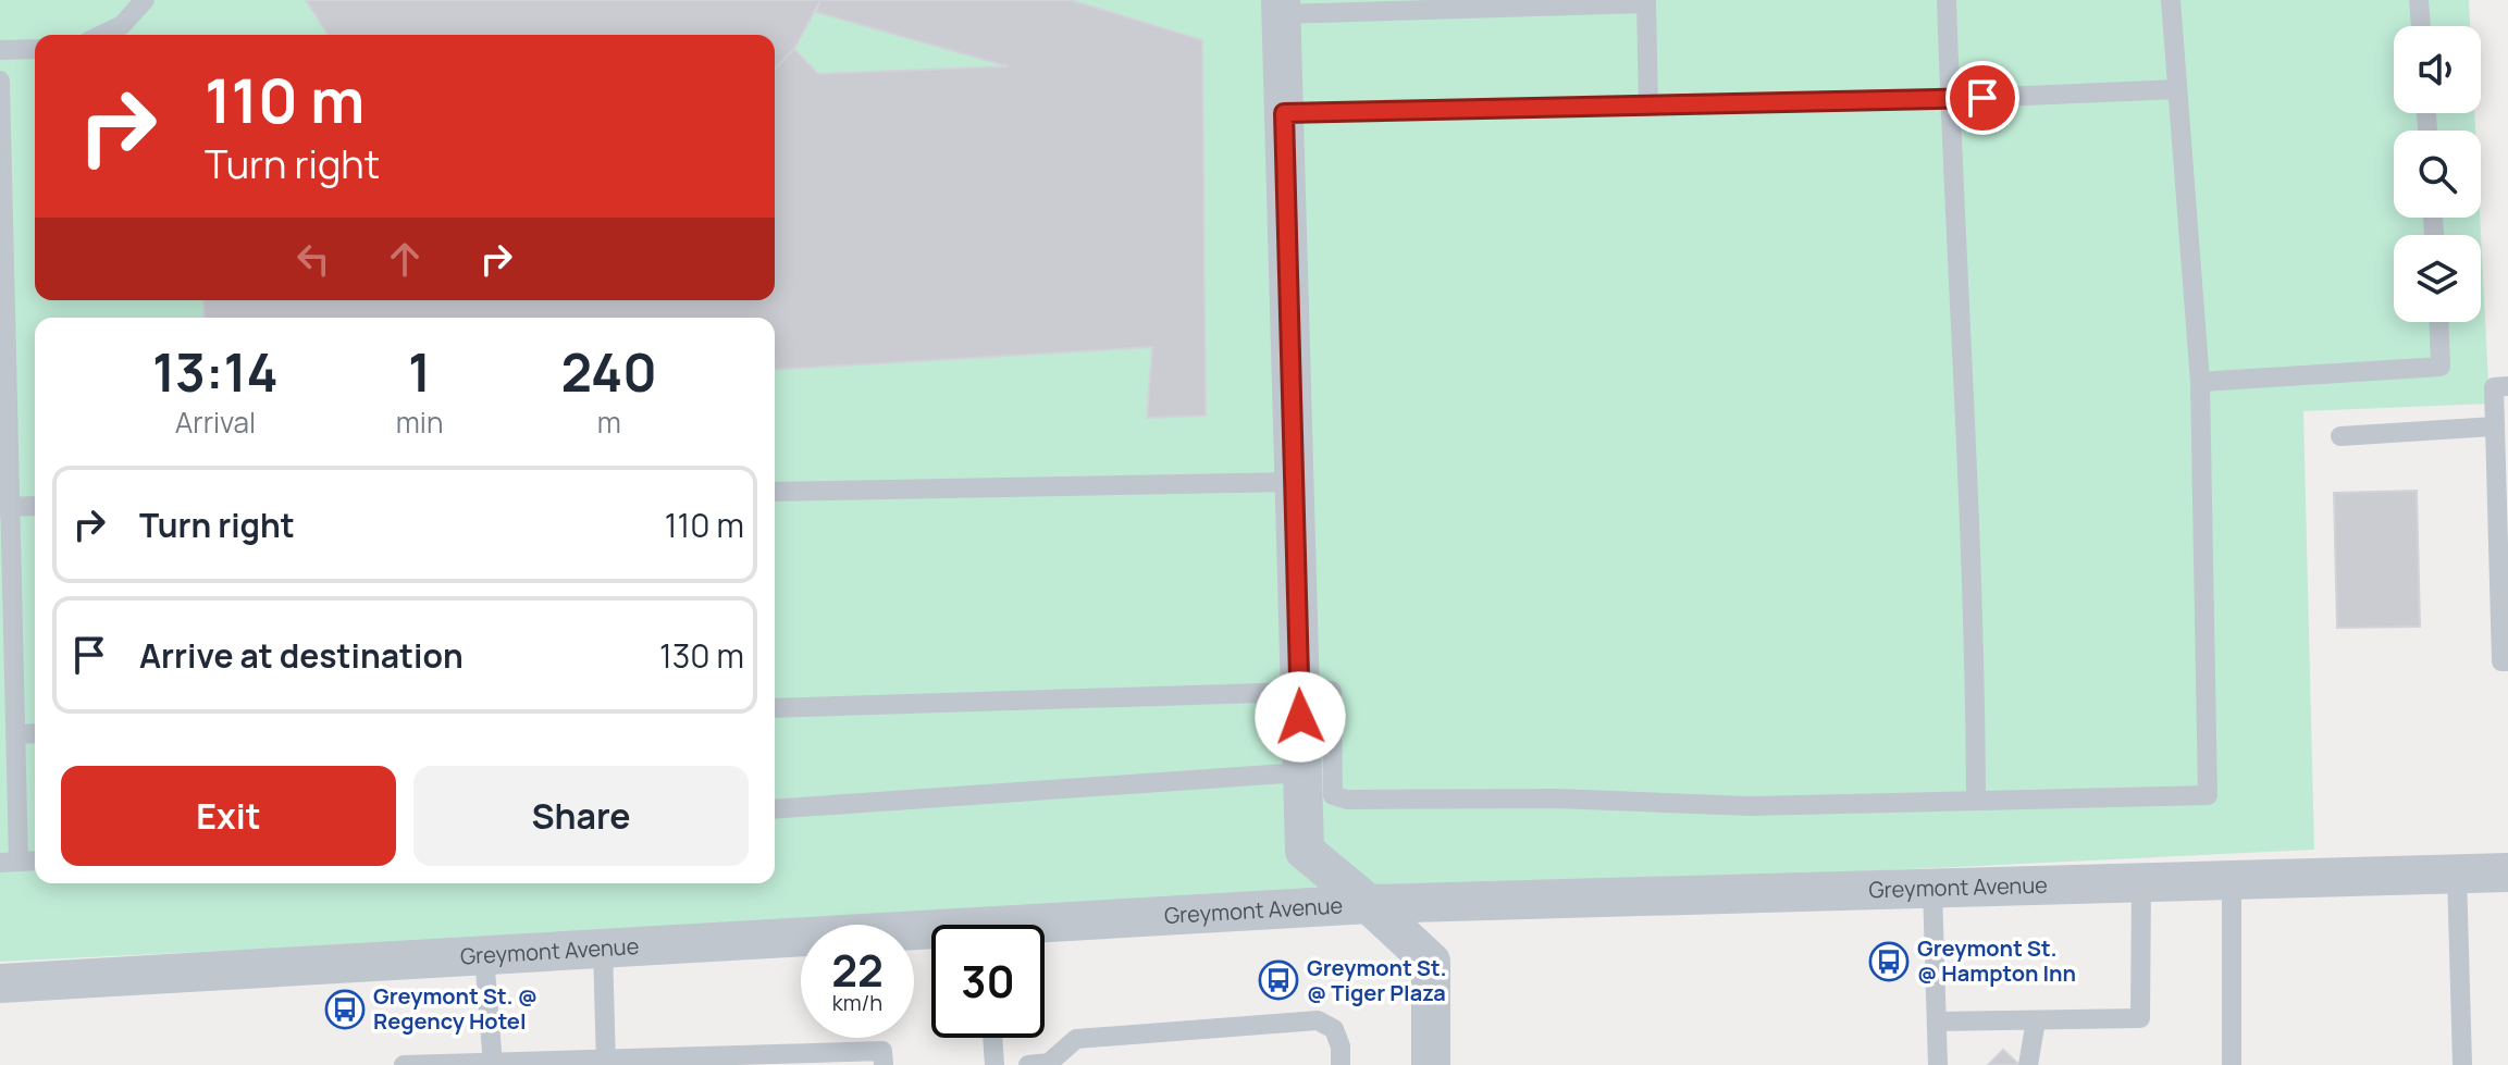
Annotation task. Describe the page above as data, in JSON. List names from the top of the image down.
{
  "streets": {
    "street": ["Greymont Avenue"]
  },
  "places": {
    "bus stop": ["Greymont St. @ Hampton Inn", "Greymont St. @ Tiger Plaza", "Greymont St. @ Regency Hotel"]
  },
  "page": {
    "turn": ["110 m", "Turn right"],
    "eta": [
      "13:14",
      "Arrival",
      "1",
      "min",
      "240",
      "m"
    ],
    "list": [
      {
        "name": "Turn right",
        "value": "110 m"
      },
      {
        "name": "Arrive at destination",
        "value": "130 m"
      }
    ],
    "buttons": ["Exit", "Share"],
    "speed": "22 km/h",
    "limit": "30"
  }
}
